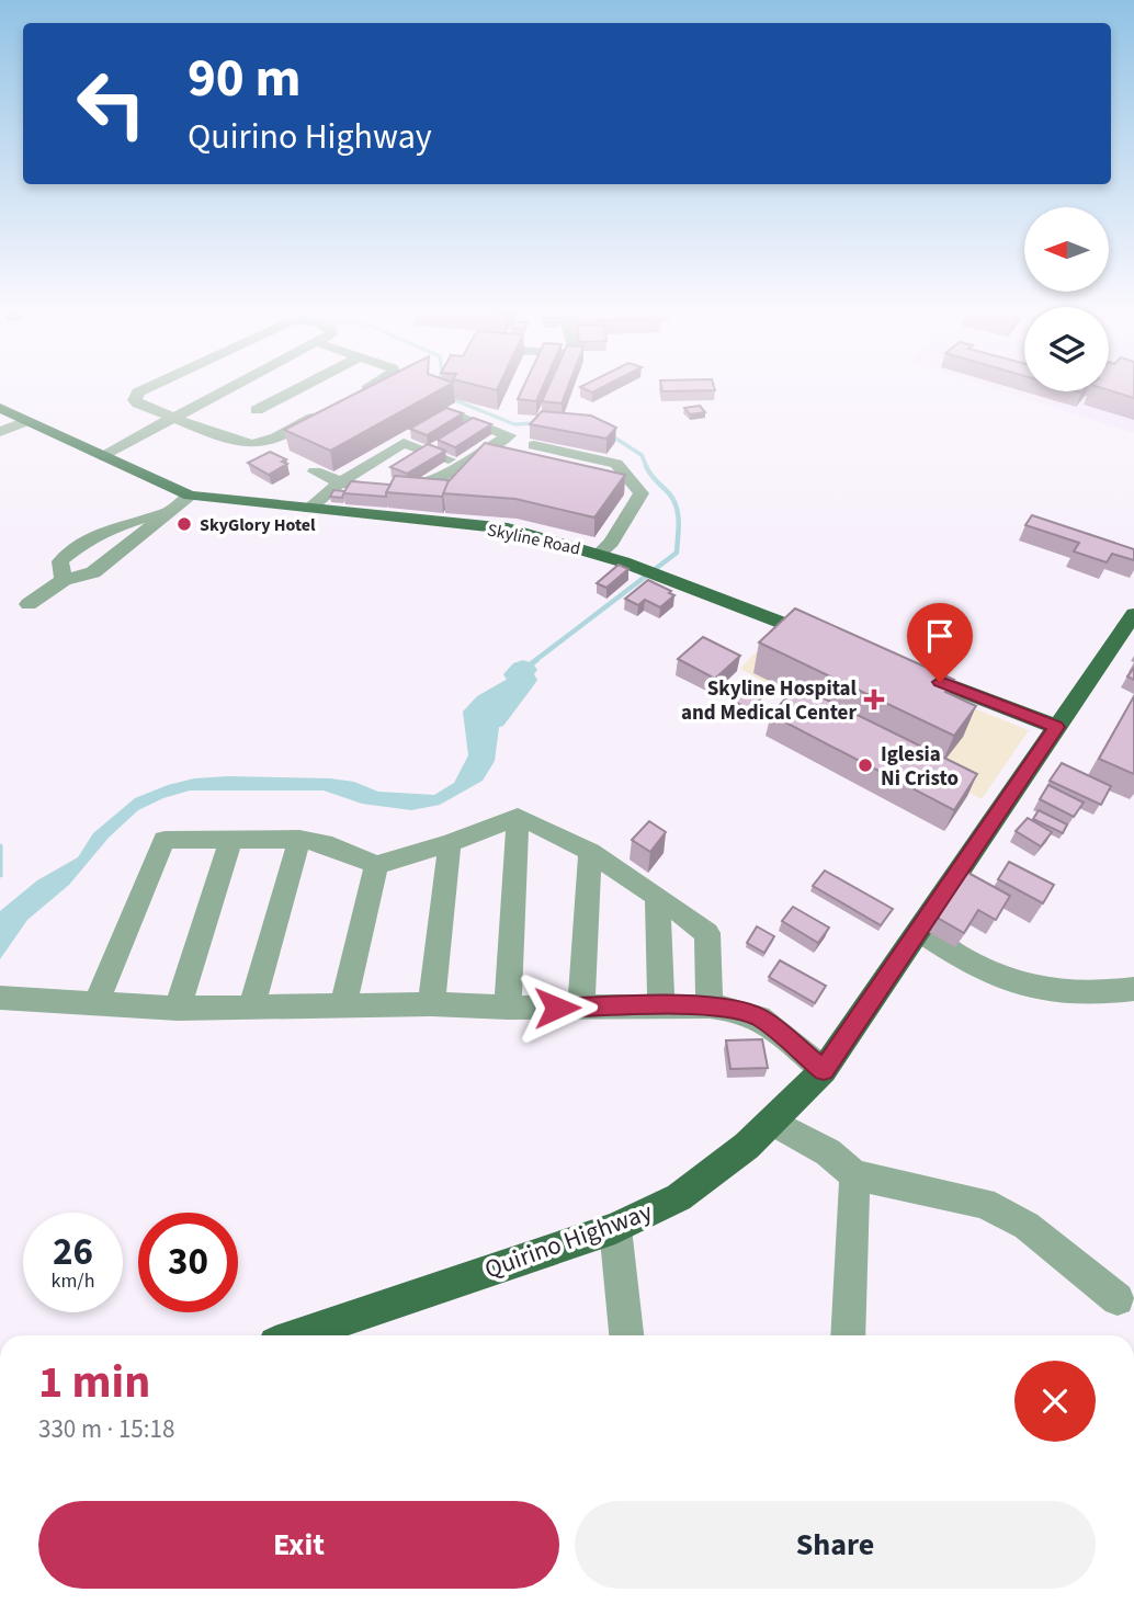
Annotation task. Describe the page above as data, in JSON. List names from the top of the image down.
{
  "streets": {
    "main road": ["Skyline Road", "Quirino Highway"]
  },
  "places": {
    "other": ["SkyGlory Hotel", "Iglesia Ni Cristo"],
    "health": ["Skyline Hospital and Medical Center"]
  },
  "north": "left",
  "page": {
    "turn": ["90 m", "Quirino Highway"],
    "speed": "26 km/h",
    "limit": "30",
    "heading": ["1 min", "330 m · 15:18"],
    "buttons": ["Exit", "Share"]
  }
}
